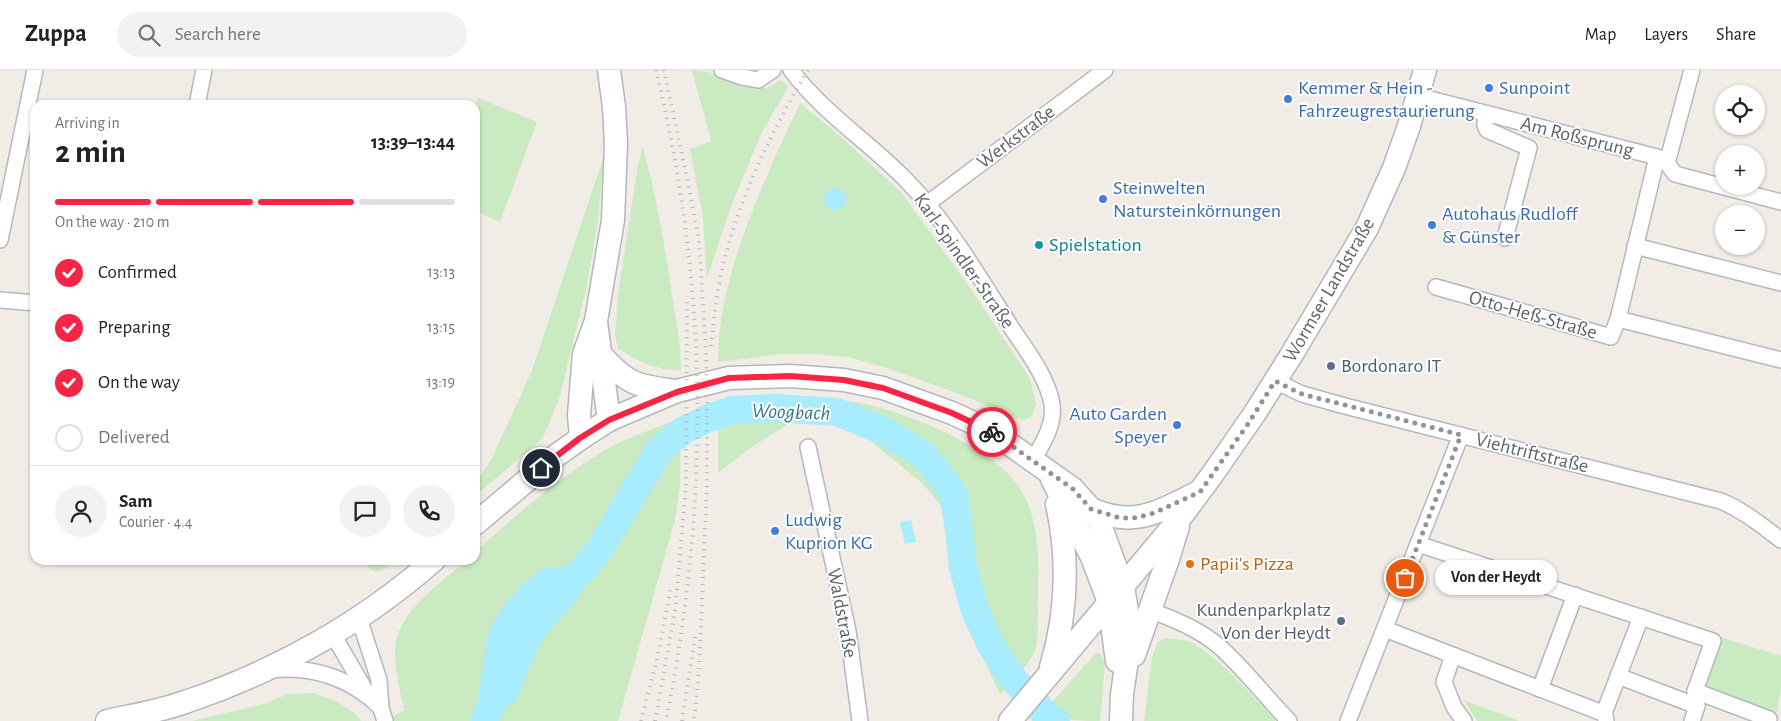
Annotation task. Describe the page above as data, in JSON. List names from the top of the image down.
{
  "streets": {
    "main road": ["Wormser Landstraße"],
    "street": [
      "Werkstraße",
      "Am Roßsprung",
      "Karl-Spindler-Straße",
      "Otto-Heß-Straße",
      "Viehtriftstraße",
      "Waldstraße"
    ]
  },
  "crossings": [
    ["Werkstraße", "Karl-Spindler-Straße"],
    ["Am Roßsprung", "Wormser Landstraße"],
    ["Am Roßsprung", "Otto-Heß-Straße"],
    ["Wormser Landstraße", "Viehtriftstraße"]
  ],
  "water": ["Woogbach"],
  "places": [
    "Sunpoint",
    "Kemmer & Hein - Fahrzeugrestaurierung",
    "Steinwelten Natursteinkörnungen",
    "Autohaus Rudloff & Günster",
    "Spielstation",
    "Bordonaro IT",
    "Auto Garden Speyer",
    "Ludwig Kuprion KG",
    "Papii's Pizza",
    "Von der Heydt",
    "Kundenparkplatz Von der Heydt"
  ],
  "page": {
    "header": "Zuppa",
    "search": "Search here",
    "nav": ["Map", "Layers", "Share"],
    "map_buttons": ["+", "−"],
    "heading": ["2 min", "Arriving in", "13:39–13:44"],
    "panel": ["Sam", "Courier · 4.4"],
    "bar": "On the way · 210 m",
    "list": [
      ["Confirmed", "13:13"],
      ["Preparing", "13:15"],
      ["On the way", "13:19"],
      "Delivered"
    ],
    "bubble": "Von der Heydt"
  }
}
